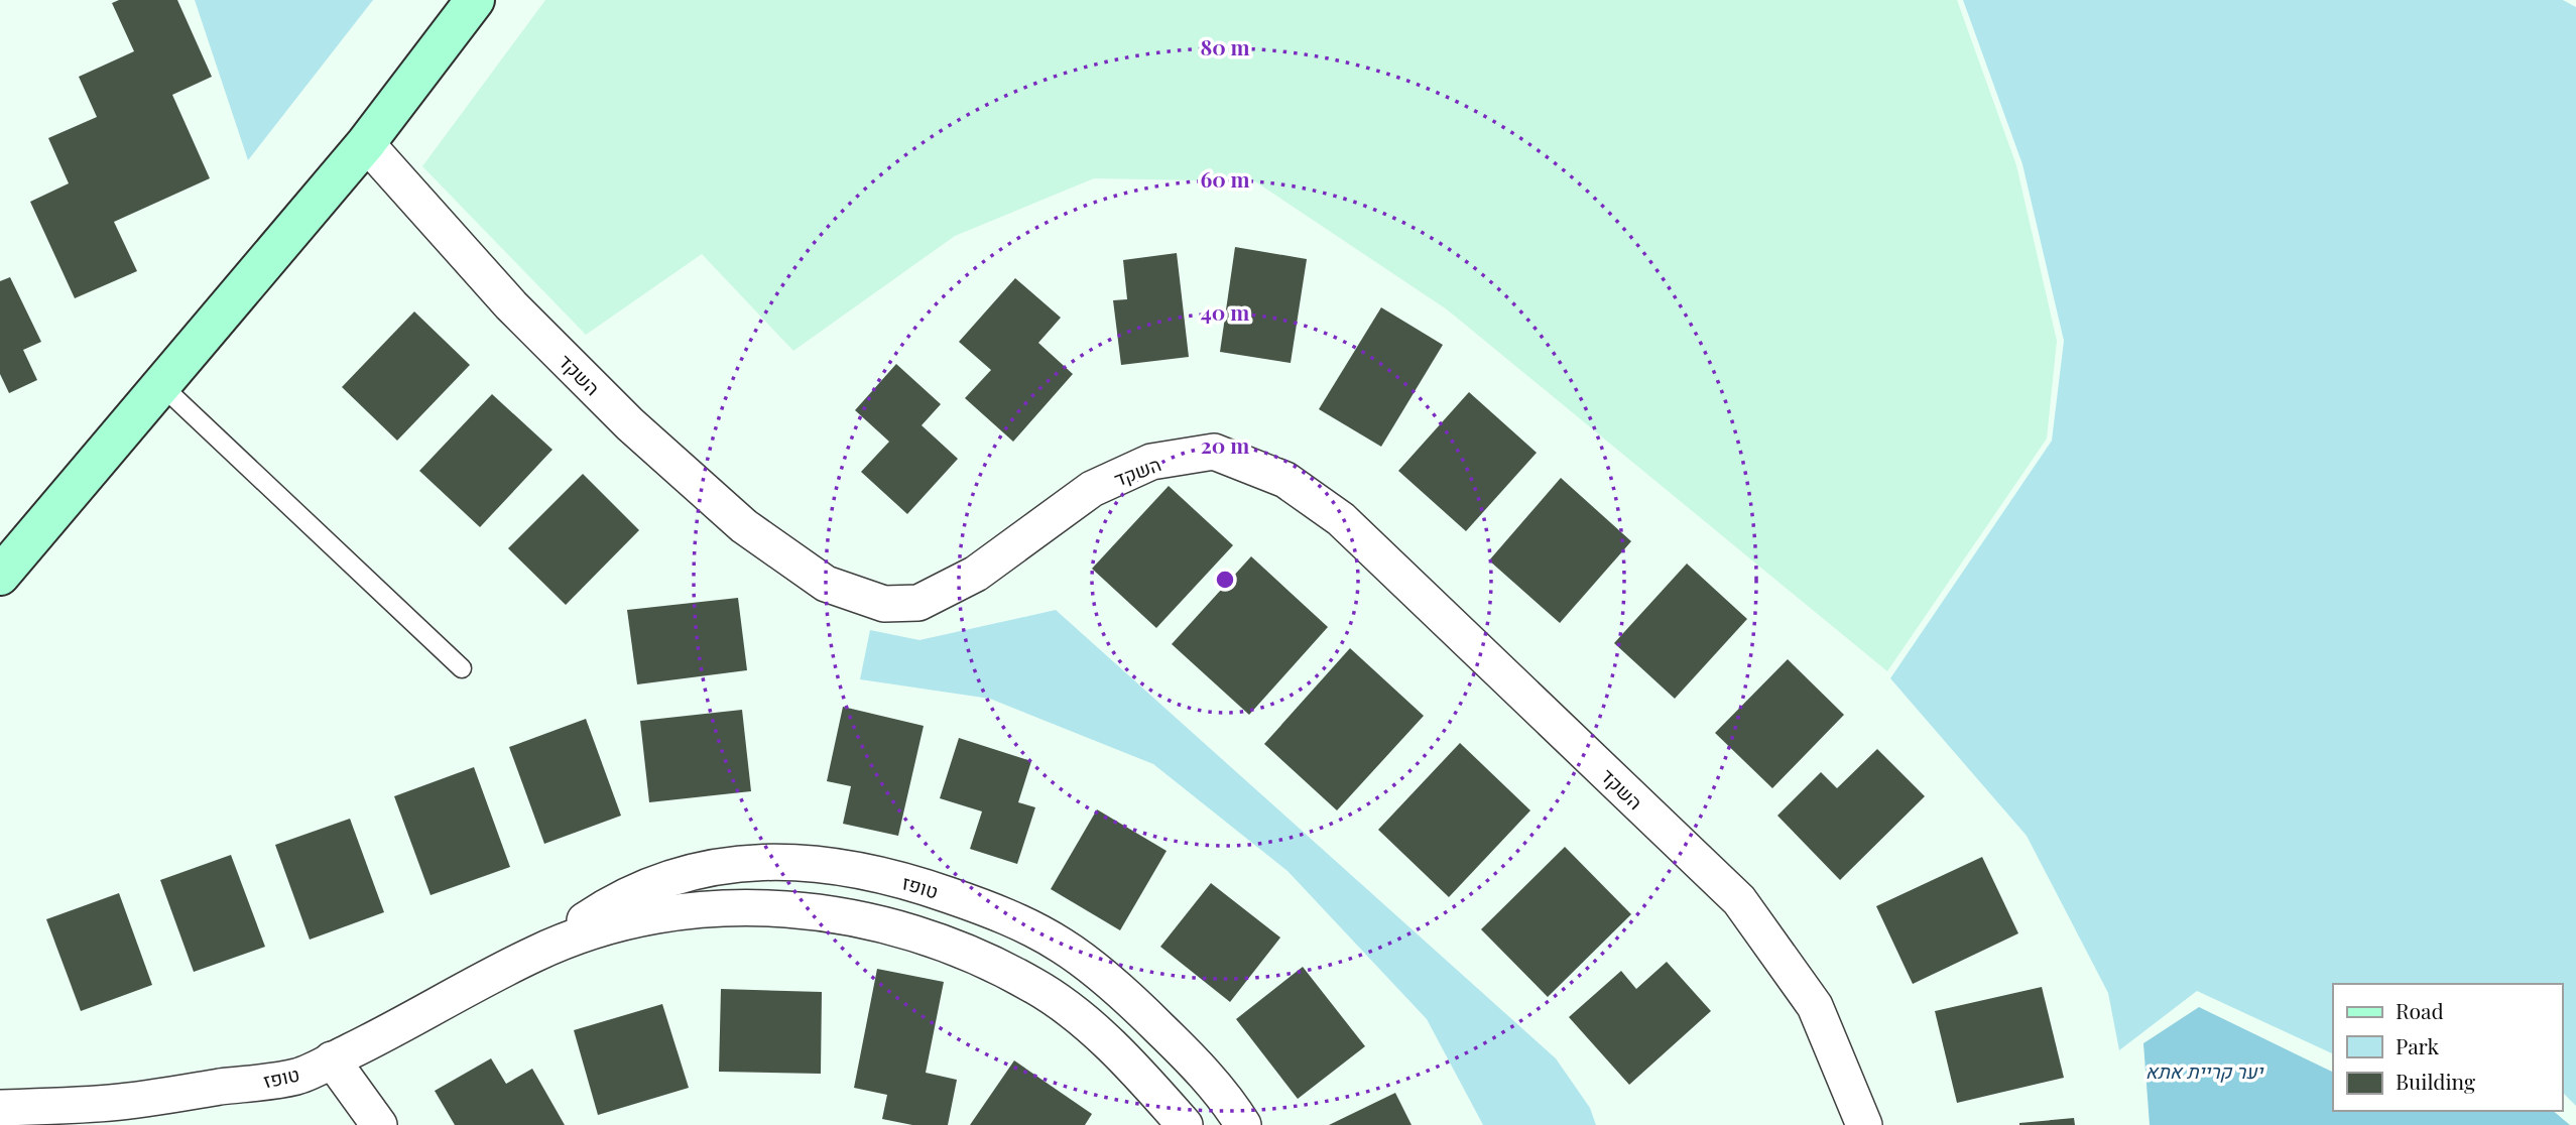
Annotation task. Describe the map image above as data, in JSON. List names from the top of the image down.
{
  "streets": {
    "street": ["השקד", "טופז"]
  },
  "parks": ["יער קריית אתא"],
  "legend": ["Road", "Park", "Building"],
  "rings": [
    "80 m",
    "60 m",
    "40 m",
    "20 m"
  ]
}
